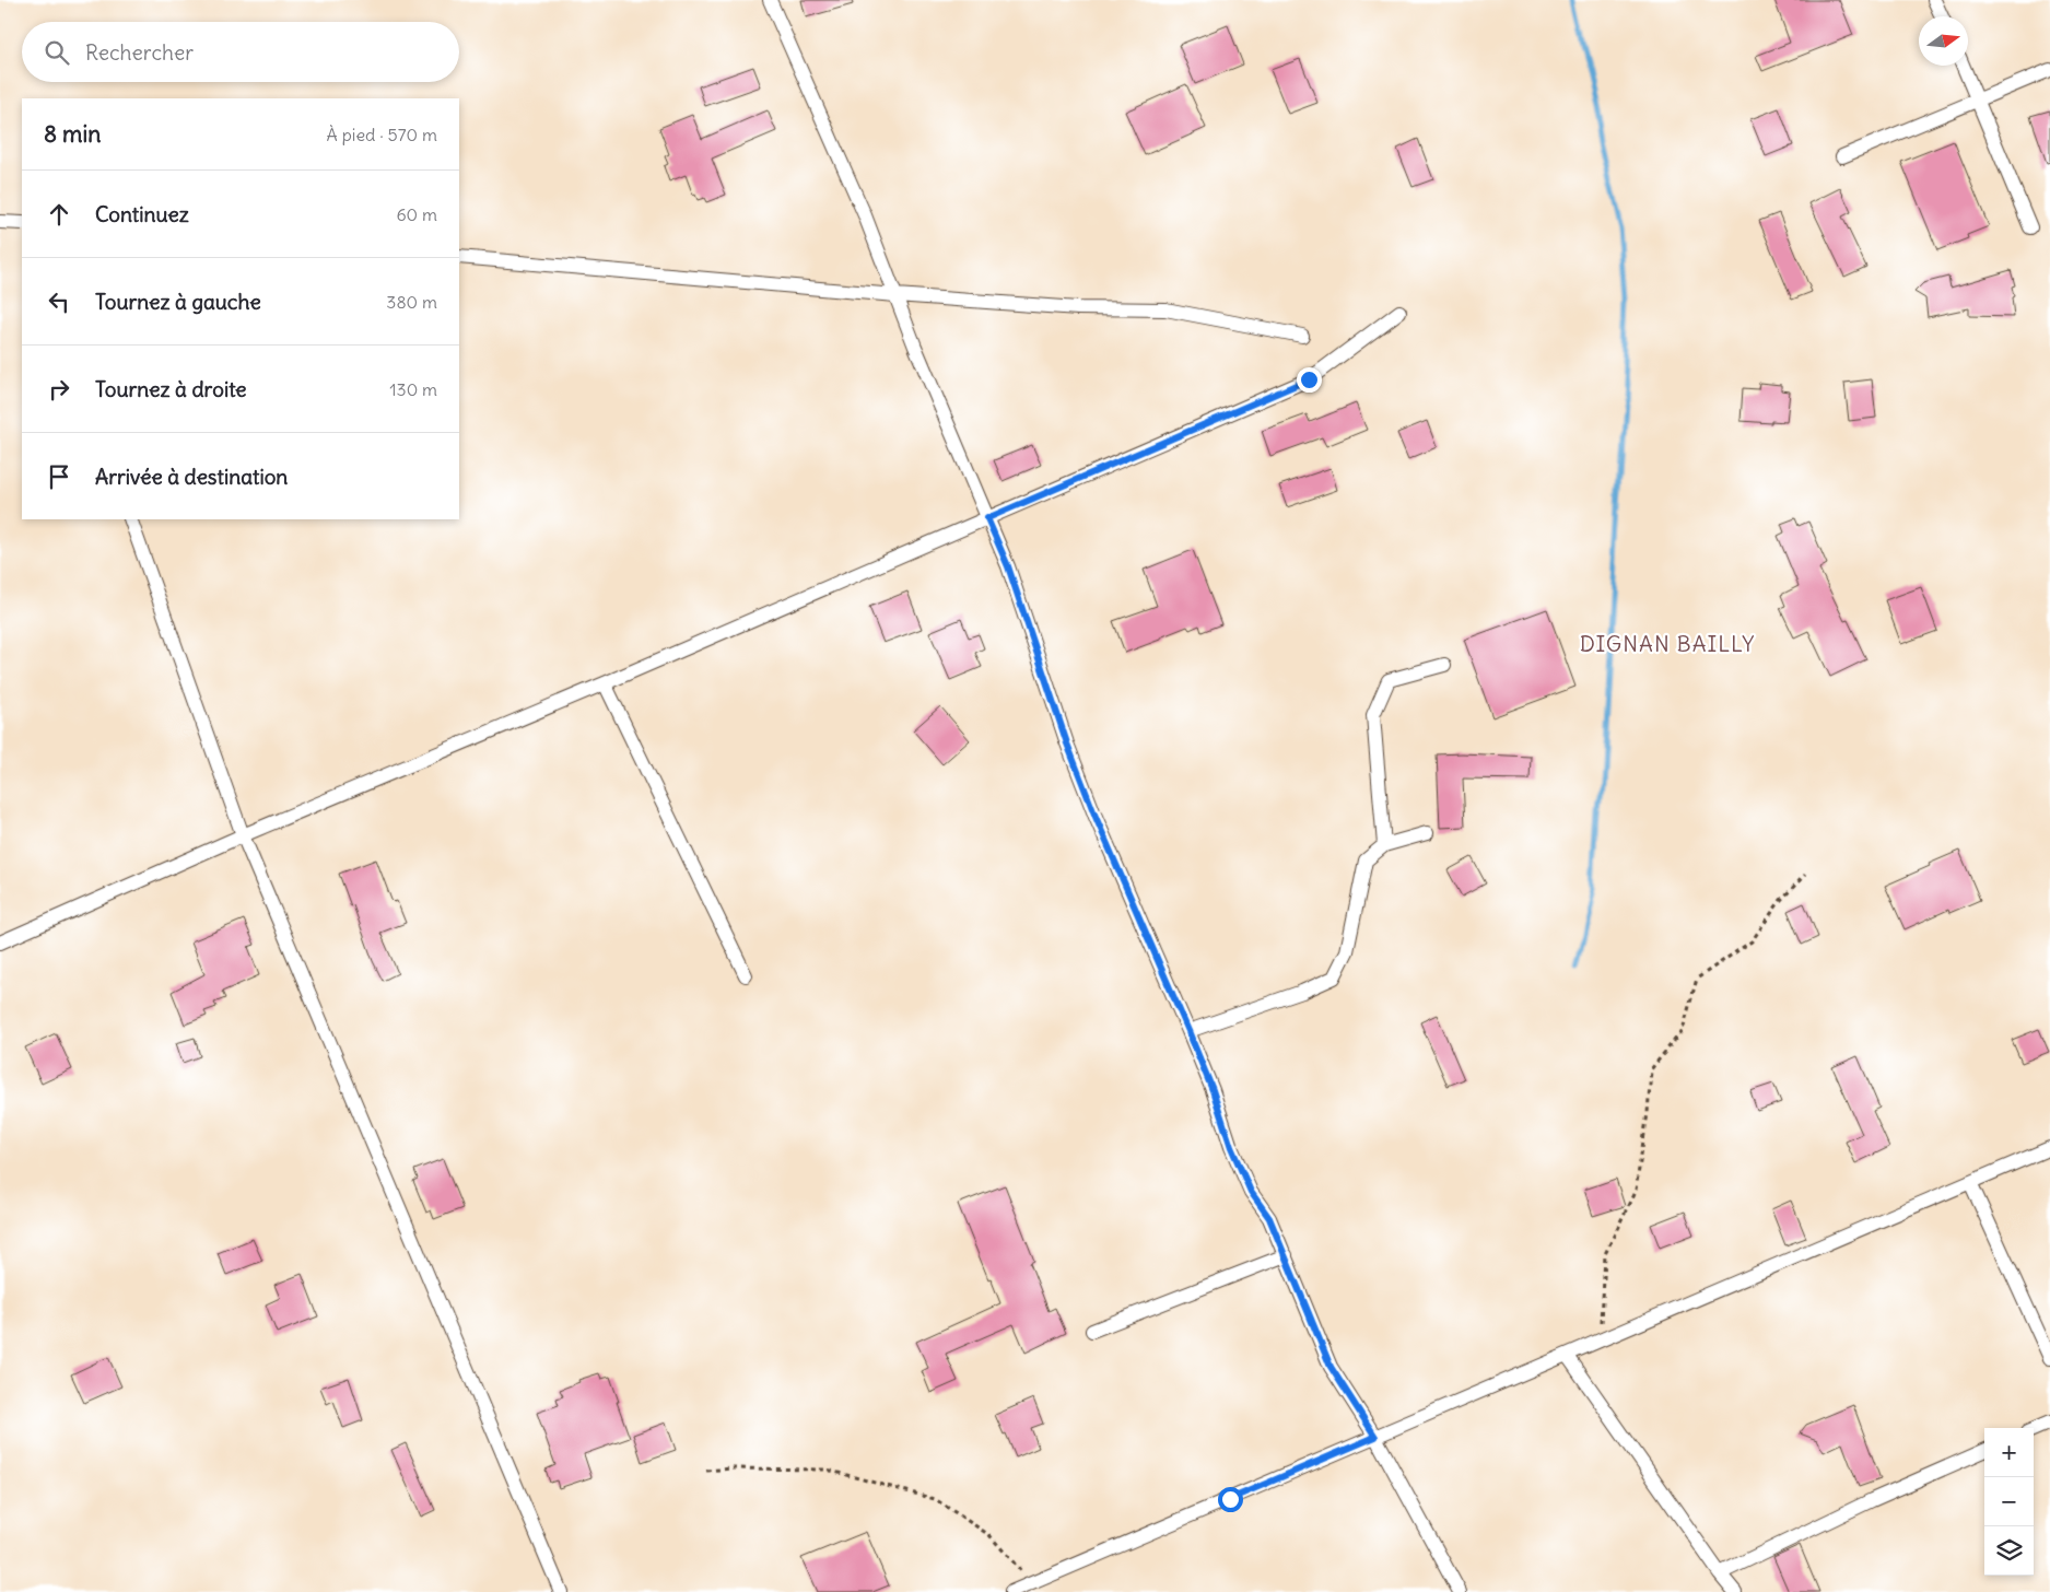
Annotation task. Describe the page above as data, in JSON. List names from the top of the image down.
{
  "districts": ["DIGNAN BAILLY"],
  "north": "right",
  "page": {
    "search": "Rechercher",
    "heading": ["8 min", "À pied · 570 m"],
    "list": [
      ["Continuez", "60 m"],
      ["Tournez à gauche", "380 m"],
      ["Tournez à droite", "130 m"],
      "Arrivée à destination"
    ],
    "map_buttons": ["+", "−"]
  }
}
